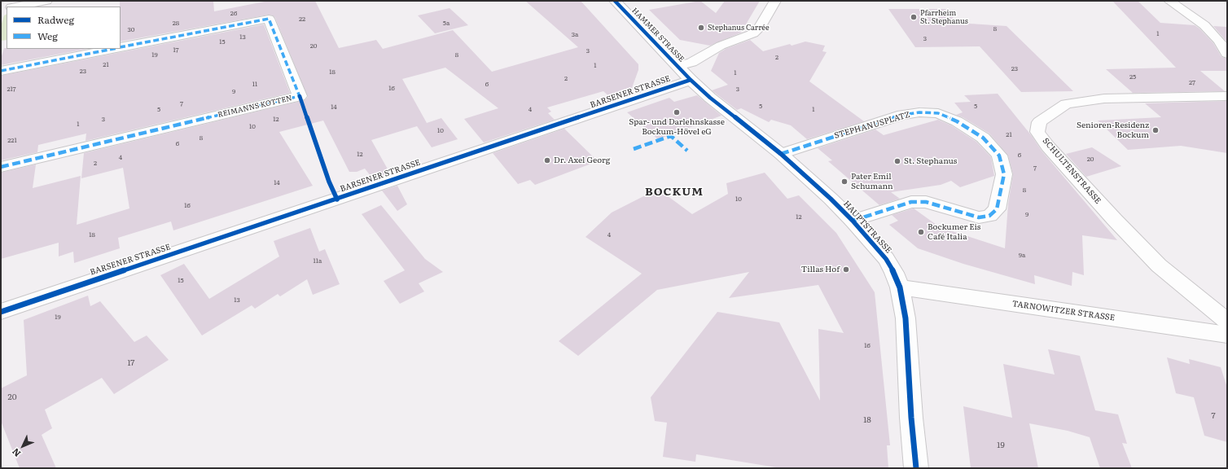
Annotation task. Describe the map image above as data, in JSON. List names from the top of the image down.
{
  "streets": {
    "street": [
      "HAMMER STRASSE",
      "BARSENER STRASSE",
      "REIMANNS KOTTEN",
      "STEPHANUSPLATZ",
      "SCHULTENSTRASSE",
      "HAUPTSTRASSE",
      "TARNOWITZER STRASSE"
    ]
  },
  "crossings": [
    ["HAMMER STRASSE", "BARSENER STRASSE"],
    ["HAMMER STRASSE", "HAUPTSTRASSE"],
    ["BARSENER STRASSE", "HAUPTSTRASSE"],
    ["STEPHANUSPLATZ", "HAUPTSTRASSE"],
    ["HAUPTSTRASSE", "TARNOWITZER STRASSE"]
  ],
  "districts": ["BOCKUM"],
  "places": [
    "Pfarrheim St. Stephanus",
    "Stephanus Carrée",
    "Spar- und Darlehnskasse Bockum-Hövel eG",
    "Senioren-Residenz Bockum",
    "Dr. Axel Georg",
    "St. Stephanus",
    "Pater Emil Schumann",
    "Bockumer Eis Café Italia",
    "Tillas Hof"
  ],
  "house_numbers": [
    "26",
    "22",
    "28",
    "5a",
    "8",
    "30",
    "1",
    "3a",
    "13",
    "3",
    "15",
    "20",
    "17",
    "3",
    "19",
    "8",
    "2",
    "21",
    "1",
    "23",
    "23",
    "18",
    "1",
    "25",
    "2",
    "27",
    "11",
    "6",
    "16",
    "217",
    "3",
    "9",
    "7",
    "5",
    "5",
    "14",
    "5",
    "4",
    "1",
    "3",
    "12",
    "1",
    "10",
    "10",
    "21",
    "8",
    "221",
    "6",
    "12",
    "6",
    "4",
    "20",
    "2",
    "7",
    "14",
    "8",
    "10",
    "16",
    "9",
    "12",
    "18",
    "4",
    "9a",
    "11a",
    "15",
    "13",
    "19",
    "16",
    "17",
    "20",
    "7",
    "18",
    "19"
  ],
  "legend": ["Radweg", "Weg"],
  "north": "bottom left"
}
